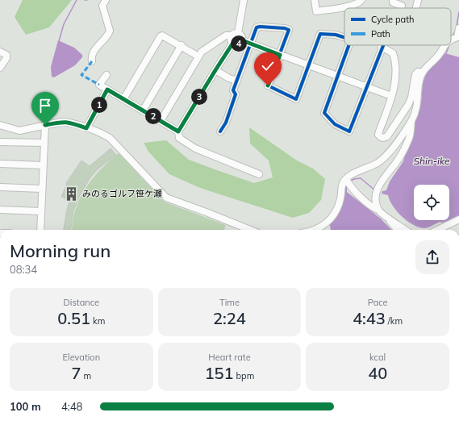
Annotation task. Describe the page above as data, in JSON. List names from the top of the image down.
{
  "water": ["Shin-ike"],
  "places": {
    "building": ["みのるゴルフ笹ケ瀬"]
  },
  "legend": ["Cycle path", "Path"],
  "page": {
    "pins": [
      "4",
      "3",
      "1",
      "2"
    ],
    "heading": ["Morning run", "08:34"],
    "stats": [
      ["Distance", "0.51 km"],
      ["Time", "2:24"],
      ["Pace", "4:43 /km"],
      ["Elevation", "7 m"],
      ["Heart rate", "151 bpm"],
      ["kcal", "40"]
    ],
    "list": [
      {
        "name": "100 m",
        "note": "4:48"
      }
    ]
  }
}
